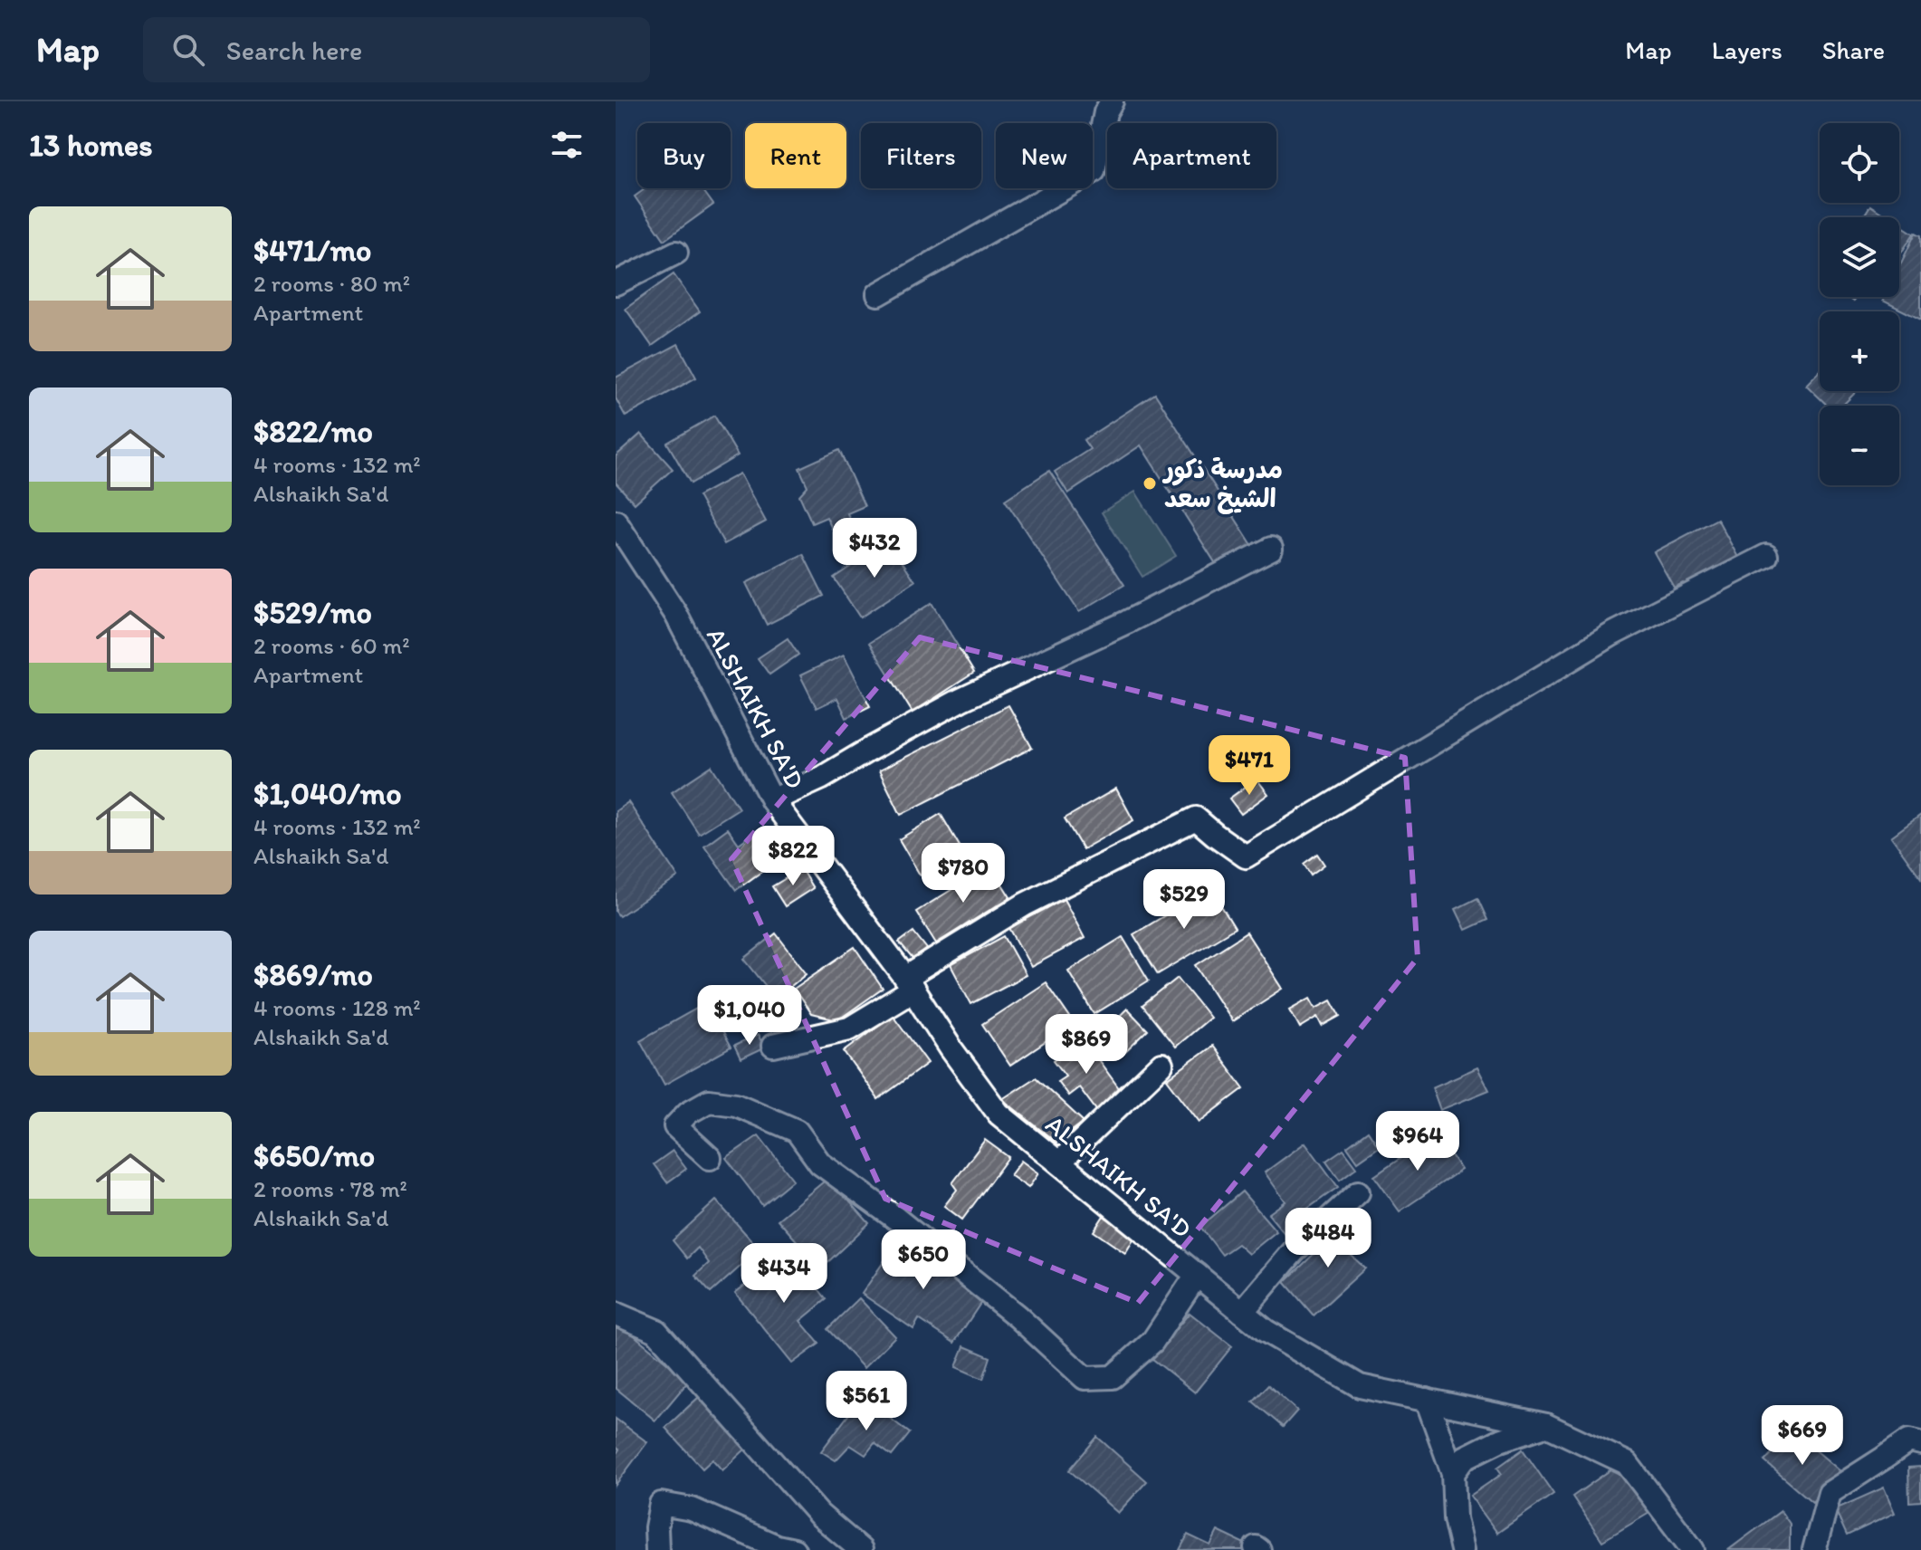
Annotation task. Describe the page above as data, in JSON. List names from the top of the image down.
{
  "streets": {
    "street": ["ALSHAIKH SA'D"]
  },
  "places": ["مدرسة ذكور الشيخ سعد"],
  "page": {
    "header": "Map",
    "search": "Search here",
    "nav": ["Map", "Layers", "Share"],
    "heading": "13 homes",
    "map_buttons": ["+", "−"],
    "chip": [
      "Buy",
      "Rent",
      "Filters",
      "New",
      "Apartment"
    ],
    "list": [
      {
        "name": "$471/mo",
        "note": "2 rooms · 80 m² · Apartment"
      },
      {
        "name": "$822/mo",
        "note": "4 rooms · 132 m² · Alshaikh Sa'd"
      },
      {
        "name": "$529/mo",
        "note": "2 rooms · 60 m² · Apartment"
      },
      {
        "name": "$1,040/mo",
        "note": "4 rooms · 132 m² · Alshaikh Sa'd"
      },
      {
        "name": "$869/mo",
        "note": "4 rooms · 128 m² · Alshaikh Sa'd"
      },
      {
        "name": "$650/mo",
        "note": "2 rooms · 78 m² · Alshaikh Sa'd"
      }
    ],
    "price": [
      "$432",
      "$471",
      "$822",
      "$780",
      "$529",
      "$1,040",
      "$869",
      "$964",
      "$484",
      "$650",
      "$434",
      "$561",
      "$669"
    ]
  }
}
